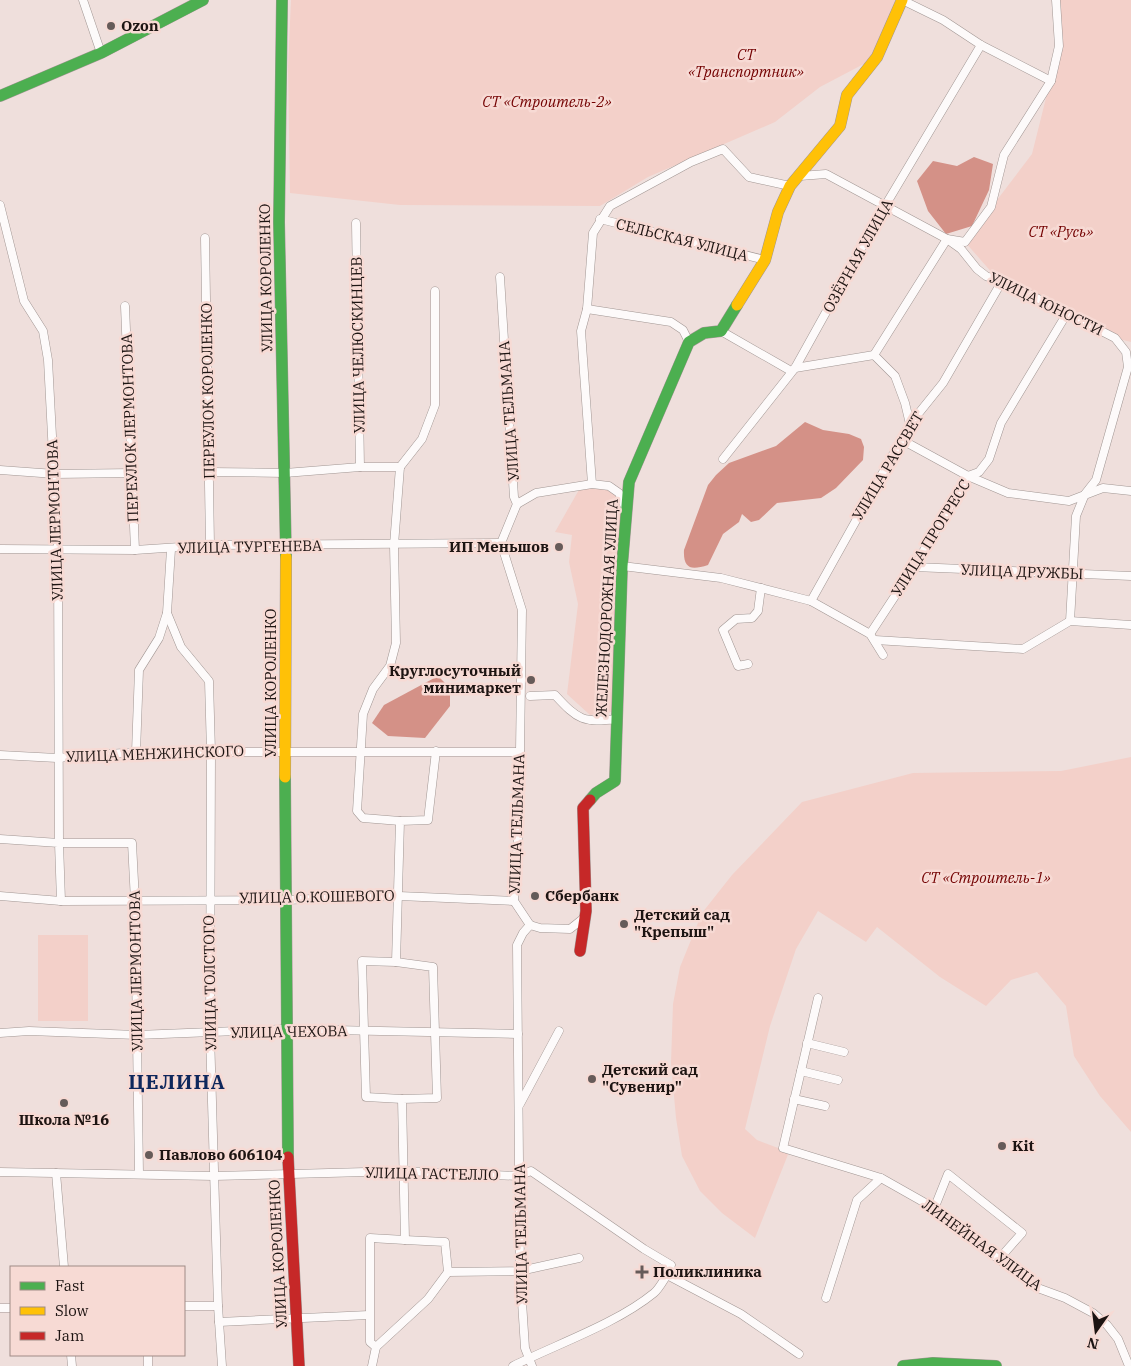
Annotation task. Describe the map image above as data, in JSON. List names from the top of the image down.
{
  "streets": {
    "street": [
      "СЕЛЬСКАЯ УЛИЦА",
      "ОЗЁРНАЯ УЛИЦА",
      "УЛИЦА КОРОЛЕНКО",
      "УЛИЦА ЮНОСТИ",
      "УЛИЦА ЧЕЛЮСКИНЦЕВ",
      "ПЕРЕУЛОК КОРОЛЕНКО",
      "УЛИЦА ТЕЛЬМАНА",
      "ПЕРЕУЛОК ЛЕРМОНТОВА",
      "УЛИЦА РАССВЕТ",
      "УЛИЦА ЛЕРМОНТОВА",
      "УЛИЦА ПРОГРЕСС",
      "УЛИЦА ТУРГЕНЕВА",
      "УЛИЦА ДРУЖБЫ",
      "ЖЕЛЕЗНОДОРОЖНАЯ УЛИЦА",
      "УЛИЦА МЕНЖИНСКОГО",
      "УЛИЦА О.КОШЕВОГО",
      "УЛИЦА ТОЛСТОГО",
      "УЛИЦА ЧЕХОВА",
      "УЛИЦА ГАСТЕЛЛО",
      "ЛИНЕЙНАЯ УЛИЦА"
    ]
  },
  "crossings": [
    ["СЕЛЬСКАЯ УЛИЦА", "ЖЕЛЕЗНОДОРОЖНАЯ УЛИЦА"],
    ["ОЗЁРНАЯ УЛИЦА", "УЛИЦА ЮНОСТИ"],
    ["УЛИЦА КОРОЛЕНКО", "УЛИЦА ТУРГЕНЕВА"],
    ["УЛИЦА КОРОЛЕНКО", "УЛИЦА МЕНЖИНСКОГО"],
    ["УЛИЦА КОРОЛЕНКО", "УЛИЦА О.КОШЕВОГО"],
    ["УЛИЦА КОРОЛЕНКО", "УЛИЦА ЧЕХОВА"],
    ["УЛИЦА КОРОЛЕНКО", "УЛИЦА ГАСТЕЛЛО"],
    ["УЛИЦА ЮНОСТИ", "УЛИЦА РАССВЕТ"],
    ["УЛИЦА ЮНОСТИ", "УЛИЦА ПРОГРЕСС"],
    ["УЛИЦА ЮНОСТИ", "УЛИЦА ДРУЖБЫ"],
    ["ПЕРЕУЛОК КОРОЛЕНКО", "УЛИЦА ТУРГЕНЕВА"],
    ["УЛИЦА ТЕЛЬМАНА", "УЛИЦА ТУРГЕНЕВА"],
    ["УЛИЦА ТЕЛЬМАНА", "ЖЕЛЕЗНОДОРОЖНАЯ УЛИЦА"],
    ["УЛИЦА ТЕЛЬМАНА", "УЛИЦА МЕНЖИНСКОГО"],
    ["УЛИЦА ТЕЛЬМАНА", "УЛИЦА О.КОШЕВОГО"],
    ["УЛИЦА ТЕЛЬМАНА", "УЛИЦА ЧЕХОВА"],
    ["УЛИЦА ТЕЛЬМАНА", "УЛИЦА ГАСТЕЛЛО"],
    ["ПЕРЕУЛОК ЛЕРМОНТОВА", "УЛИЦА ТУРГЕНЕВА"],
    ["УЛИЦА ЛЕРМОНТОВА", "УЛИЦА ТУРГЕНЕВА"],
    ["УЛИЦА ЛЕРМОНТОВА", "УЛИЦА МЕНЖИНСКОГО"],
    ["УЛИЦА ЛЕРМОНТОВА", "УЛИЦА О.КОШЕВОГО"],
    ["УЛИЦА ЛЕРМОНТОВА", "УЛИЦА ЧЕХОВА"],
    ["УЛИЦА ЛЕРМОНТОВА", "УЛИЦА ГАСТЕЛЛО"],
    ["УЛИЦА ПРОГРЕСС", "УЛИЦА ДРУЖБЫ"],
    ["УЛИЦА ТУРГЕНЕВА", "УЛИЦА ТОЛСТОГО"],
    ["УЛИЦА МЕНЖИНСКОГО", "УЛИЦА ТОЛСТОГО"],
    ["УЛИЦА О.КОШЕВОГО", "УЛИЦА ТОЛСТОГО"],
    ["УЛИЦА ТОЛСТОГО", "УЛИЦА ЧЕХОВА"],
    ["УЛИЦА ТОЛСТОГО", "УЛИЦА ГАСТЕЛЛО"]
  ],
  "districts": ["ЦЕЛИНА"],
  "parks": [
    "СТ «Транспортник»",
    "СТ «Строитель-2»",
    "СТ «Русь»",
    "СТ «Строитель-1»"
  ],
  "places": {
    "other": [
      "Ozon",
      "ИП Меньшов",
      "Круглосуточный минимаркет",
      "Сбербанк",
      "Детский сад \"Крепыш\"",
      "Детский сад \"Сувенир\"",
      "Школа №16",
      "Kit",
      "Павлово 606104"
    ],
    "health": ["Поликлиника"]
  },
  "legend": ["Fast", "Slow", "Jam"],
  "north": "bottom"
}
